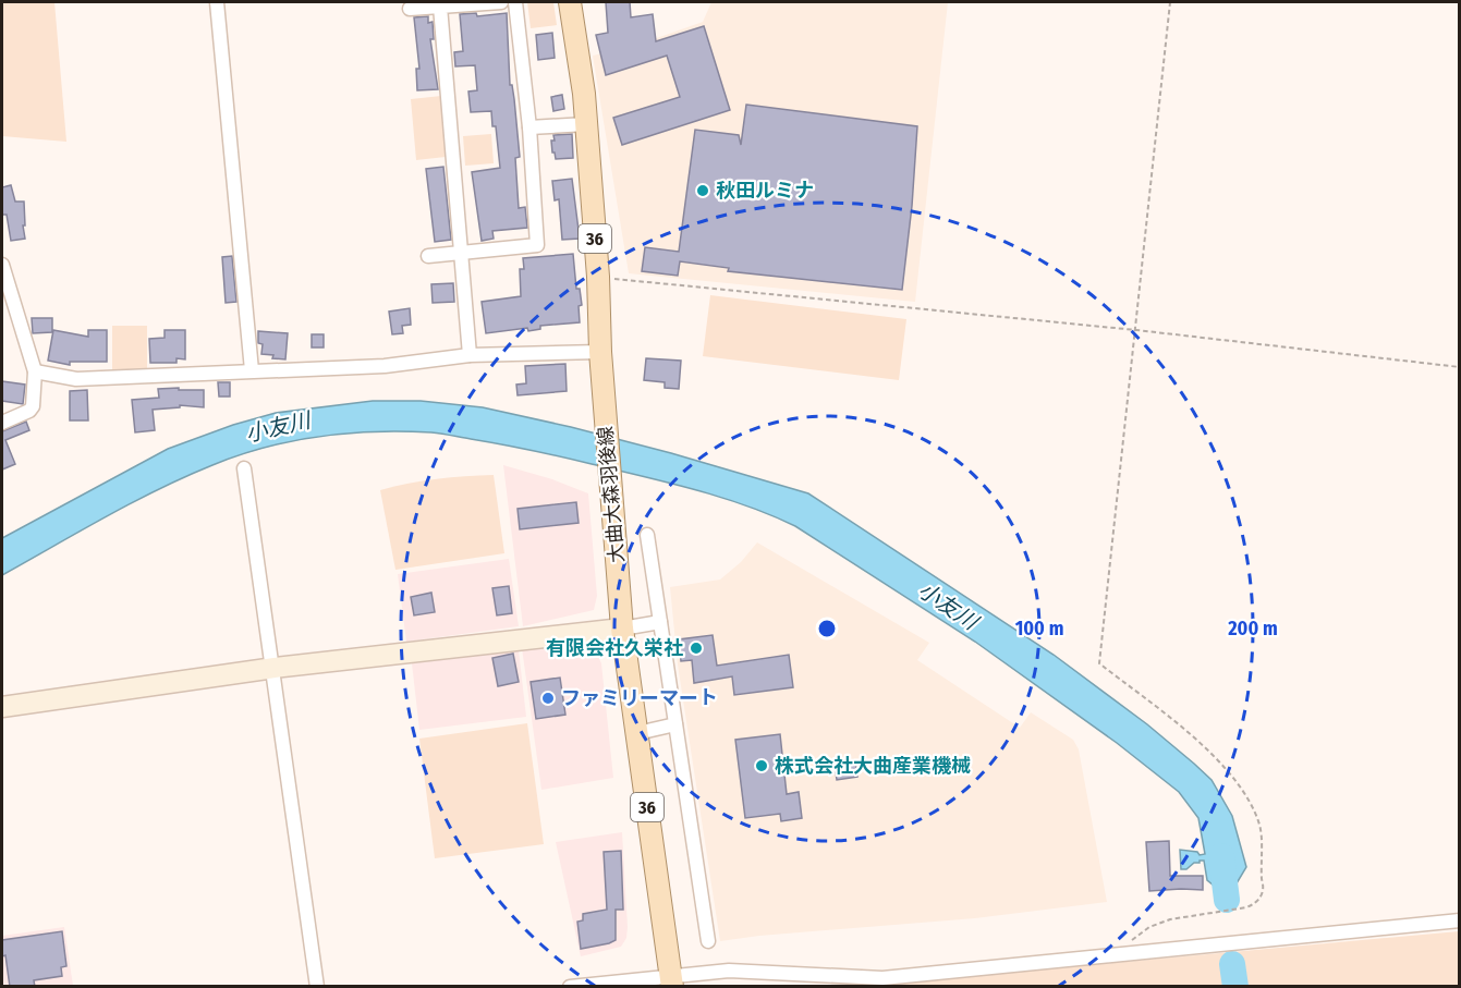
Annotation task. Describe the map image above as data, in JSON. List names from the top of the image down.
{
  "streets": {
    "main road": ["36", "大曲大森羽後線"]
  },
  "water": ["小友川"],
  "places": [
    "秋田ルミナ",
    "有限会社久栄社",
    "ファミリーマート",
    "株式会社大曲産業機械"
  ],
  "rings": ["100 m", "200 m"]
}
